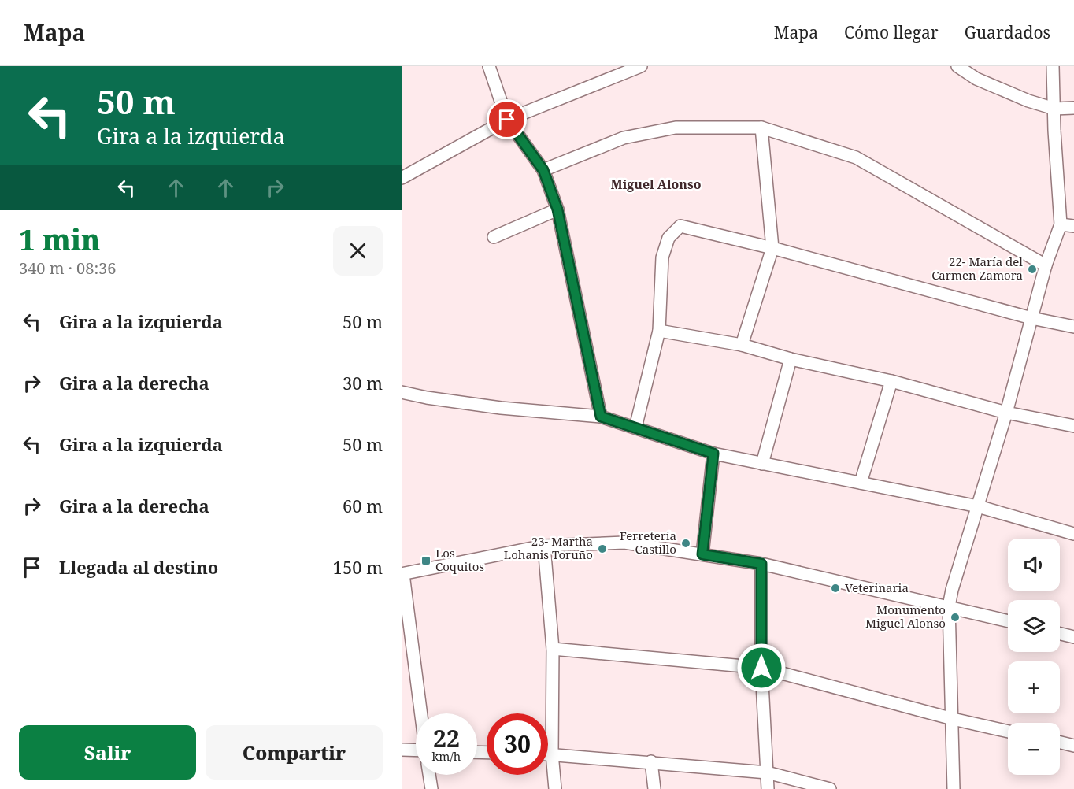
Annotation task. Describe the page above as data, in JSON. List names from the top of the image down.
{
  "districts": ["Miguel Alonso"],
  "places": {
    "other": [
      "22- María del Carmen Zamora",
      "Ferretería Castillo",
      "23- Martha Lohanis Toruño",
      "Veterinaria",
      "Monumento Miguel Alonso"
    ],
    "transit": ["Los Coquitos"]
  },
  "page": {
    "header": "Mapa",
    "nav": ["Mapa", "Cómo llegar", "Guardados"],
    "turn": ["50 m", "Gira a la izquierda"],
    "heading": ["1 min", "340 m · 08:36"],
    "list": [
      {
        "name": "Gira a la izquierda",
        "value": "50 m"
      },
      {
        "name": "Gira a la derecha",
        "value": "30 m"
      },
      {
        "name": "Gira a la izquierda",
        "value": "50 m"
      },
      {
        "name": "Gira a la derecha",
        "value": "60 m"
      },
      {
        "name": "Llegada al destino",
        "value": "150 m"
      }
    ],
    "map_buttons": ["+", "−"],
    "speed": "22 km/h",
    "limit": "30",
    "buttons": ["Salir", "Compartir"]
  }
}
